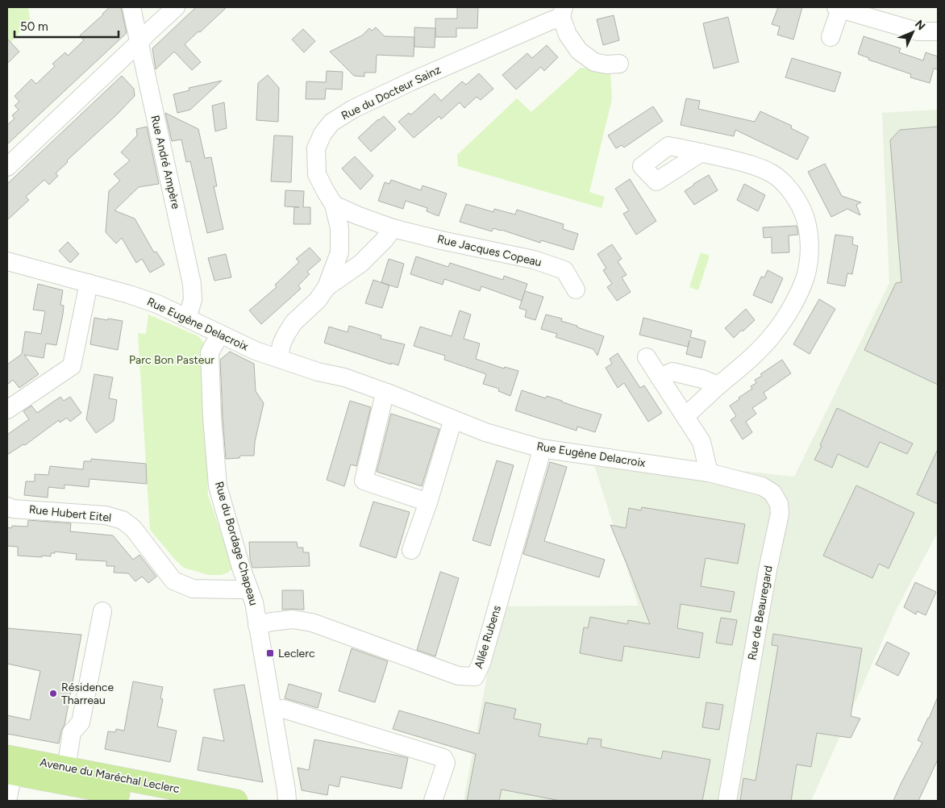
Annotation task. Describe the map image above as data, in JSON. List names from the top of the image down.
{
  "streets": {
    "main road": ["Avenue du Maréchal Leclerc"],
    "street": [
      "Rue du Docteur Sainz",
      "Rue André Ampère",
      "Rue Jacques Copeau",
      "Rue Eugène Delacroix",
      "Rue Hubert Eitel",
      "Rue du Bordage Chapeau",
      "Rue de Beauregard",
      "Allée Rubens"
    ]
  },
  "crossings": [
    ["Rue du Docteur Sainz", "Rue Jacques Copeau"],
    ["Rue du Docteur Sainz", "Rue Eugène Delacroix"],
    ["Rue André Ampère", "Rue Eugène Delacroix"],
    ["Rue Eugène Delacroix", "Rue du Bordage Chapeau"],
    ["Rue Eugène Delacroix", "Rue de Beauregard"],
    ["Rue Eugène Delacroix", "Allée Rubens"],
    ["Rue Hubert Eitel", "Rue du Bordage Chapeau"],
    ["Rue du Bordage Chapeau", "Allée Rubens"]
  ],
  "parks": ["Parc Bon Pasteur"],
  "places": {
    "transit": ["Leclerc"],
    "other": ["Résidence Tharreau"]
  },
  "scale_bar": "50 m",
  "north": "top right"
}
